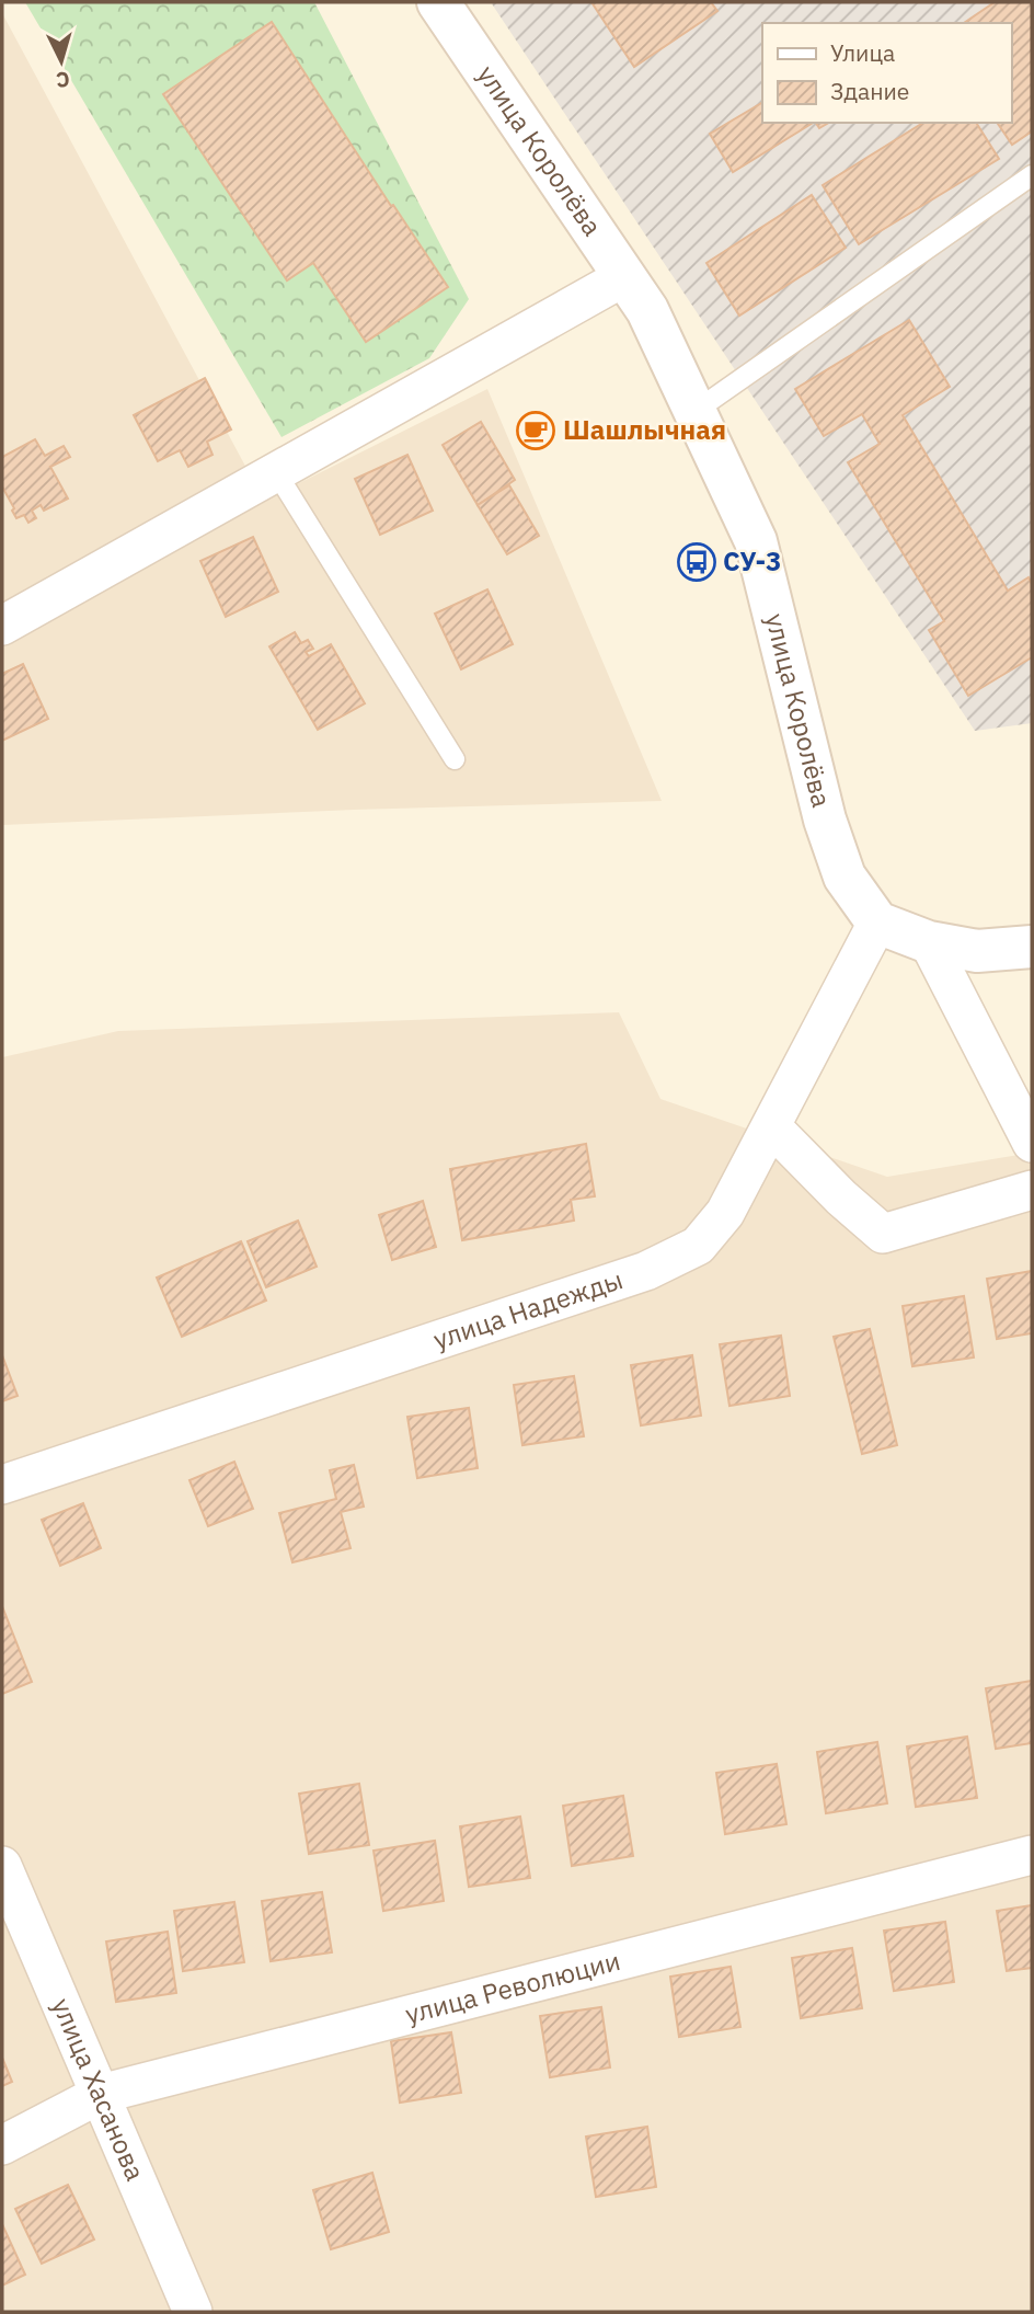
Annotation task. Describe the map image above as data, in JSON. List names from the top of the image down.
{
  "streets": {
    "street": [
      "улица Королёва",
      "улица Надежды",
      "улица Революции",
      "улица Хасанова"
    ]
  },
  "crossings": [
    ["улица Королёва", "улица Надежды"],
    ["улица Революции", "улица Хасанова"]
  ],
  "places": {
    "cafe": ["Шашлычная"],
    "bus stop": ["СУ-3"]
  },
  "legend": ["Улица", "Здание"],
  "north": "bottom"
}
